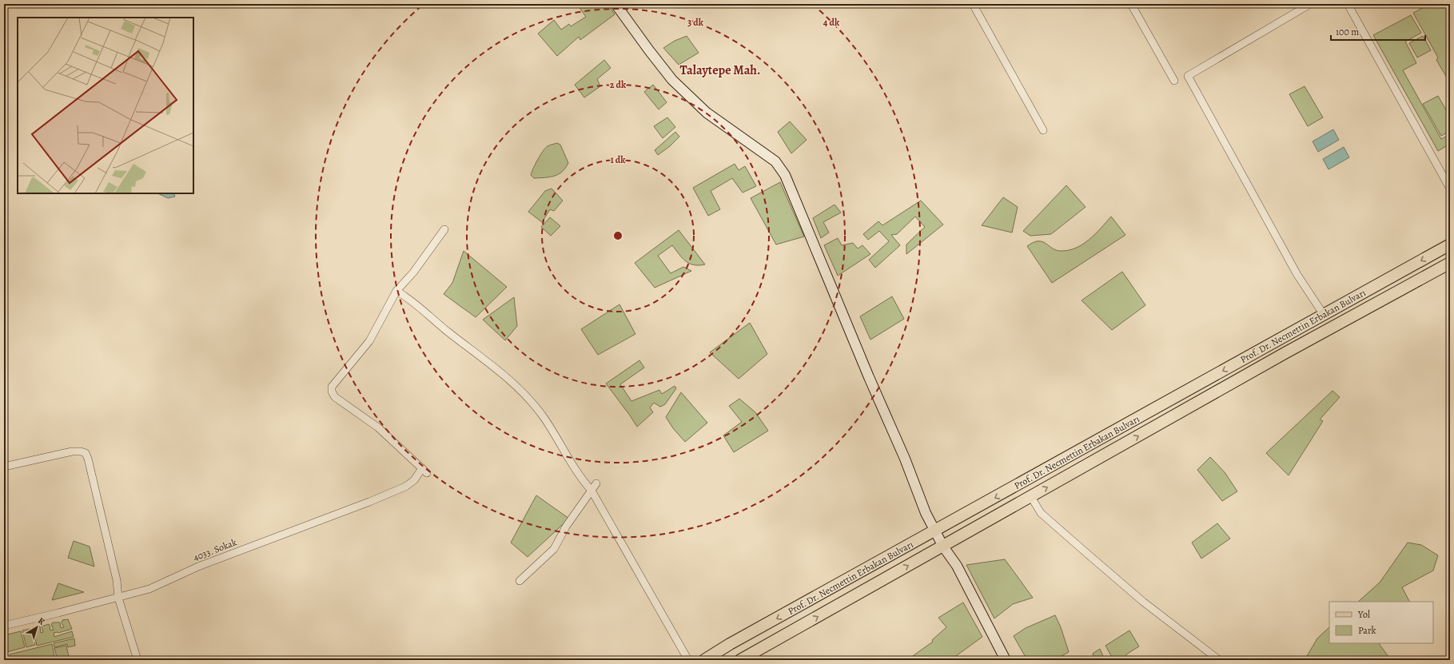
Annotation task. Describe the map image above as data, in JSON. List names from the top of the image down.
{
  "streets": {
    "main road": ["Prof. Dr. Necmettin Erbakan Bulvarı"],
    "street": ["4033. Sokak"]
  },
  "districts": ["Talaytepe Mah."],
  "legend": ["Yol", "Park"],
  "scale_bar": "100 m",
  "north": "top right",
  "rings": [
    "4 dk",
    "3 dk",
    "2 dk",
    "1 dk"
  ]
}
